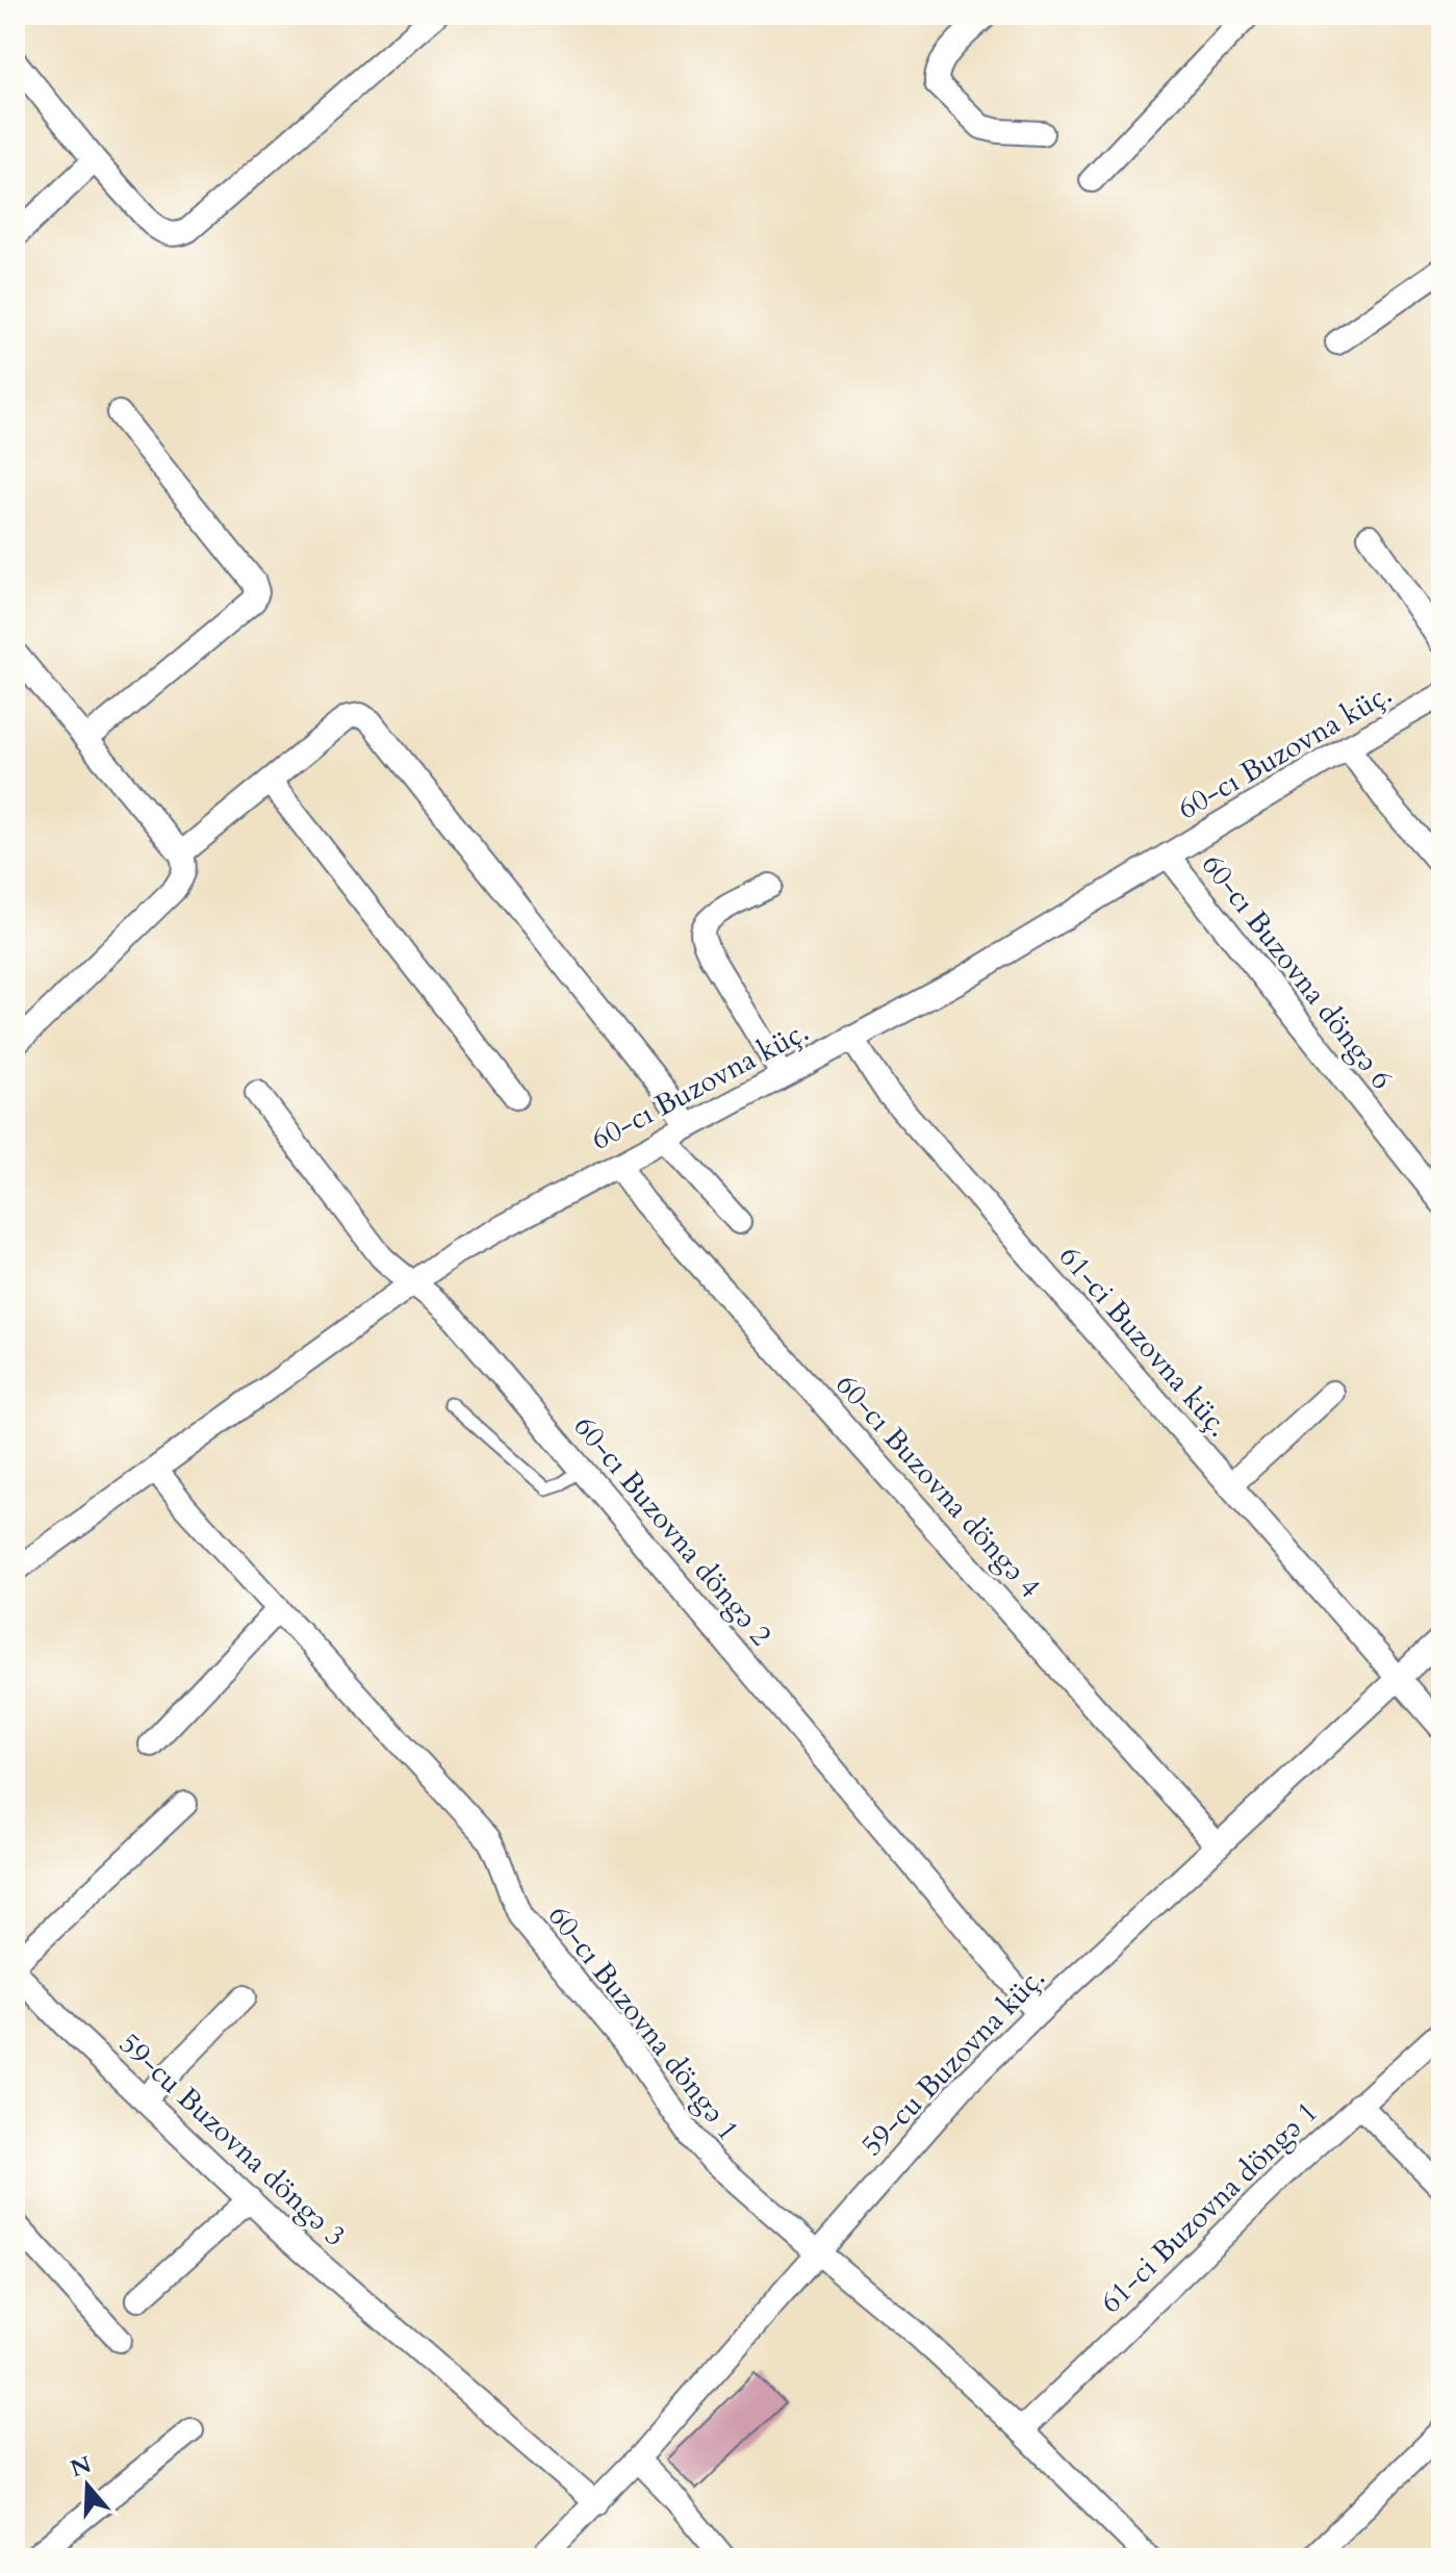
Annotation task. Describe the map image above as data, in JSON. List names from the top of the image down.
{
  "streets": {
    "street": [
      "60-cı Buzovna küç.",
      "60-cı Buzovna döngə 6",
      "61-ci Buzovna küç.",
      "60-cı Buzovna döngə 4",
      "60-cı Buzovna döngə 2",
      "60-cı Buzovna döngə 1",
      "59-cu Buzovna küç.",
      "59-cu Buzovna döngə 3",
      "61-ci Buzovna döngə 1"
    ]
  },
  "crossings": [
    ["60-cı Buzovna küç.", "60-cı Buzovna döngə 6"],
    ["60-cı Buzovna küç.", "61-ci Buzovna küç."],
    ["60-cı Buzovna küç.", "60-cı Buzovna döngə 4"],
    ["60-cı Buzovna küç.", "60-cı Buzovna döngə 2"],
    ["60-cı Buzovna küç.", "60-cı Buzovna döngə 1"],
    ["61-ci Buzovna küç.", "59-cu Buzovna küç."],
    ["60-cı Buzovna döngə 4", "59-cu Buzovna küç."],
    ["60-cı Buzovna döngə 2", "59-cu Buzovna küç."],
    ["60-cı Buzovna döngə 1", "59-cu Buzovna küç."],
    ["60-cı Buzovna döngə 1", "61-ci Buzovna döngə 1"],
    ["59-cu Buzovna küç.", "59-cu Buzovna döngə 3"]
  ],
  "north": "top"
}
